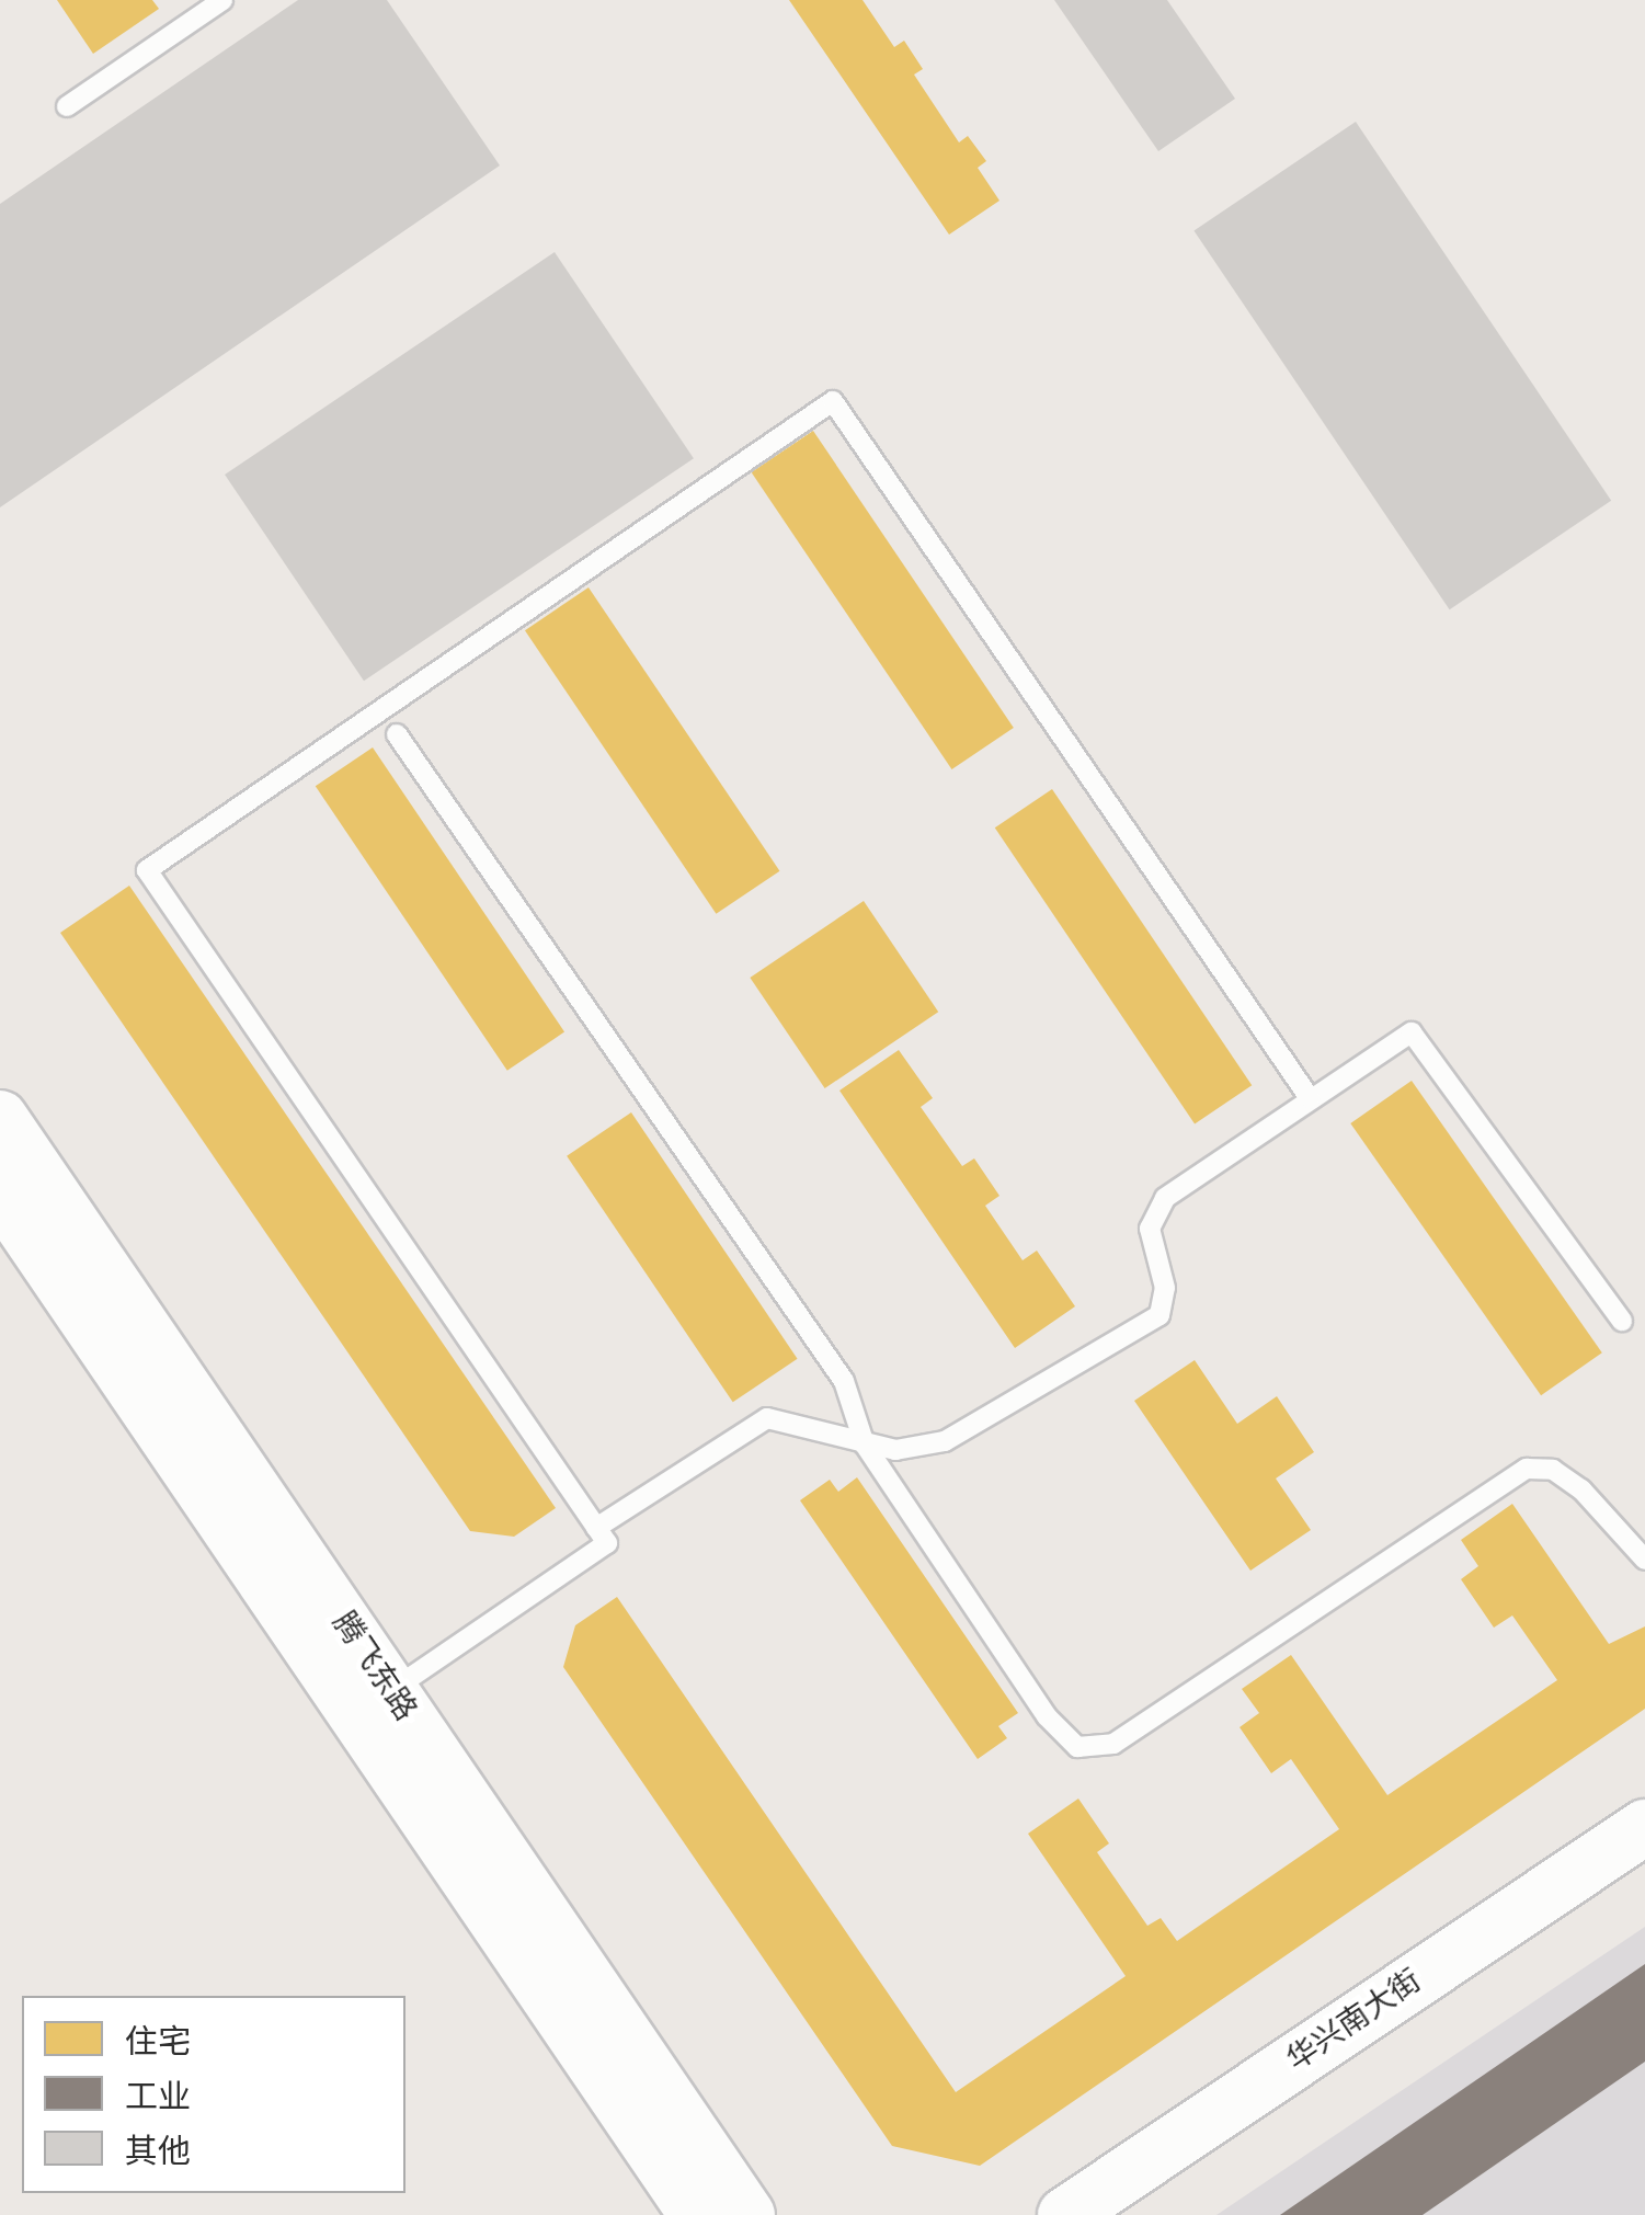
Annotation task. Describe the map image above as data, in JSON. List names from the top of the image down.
{
  "streets": {
    "street": ["腾飞东路", "华兴南大街"]
  },
  "legend": ["住宅", "工业", "其他"]
}
